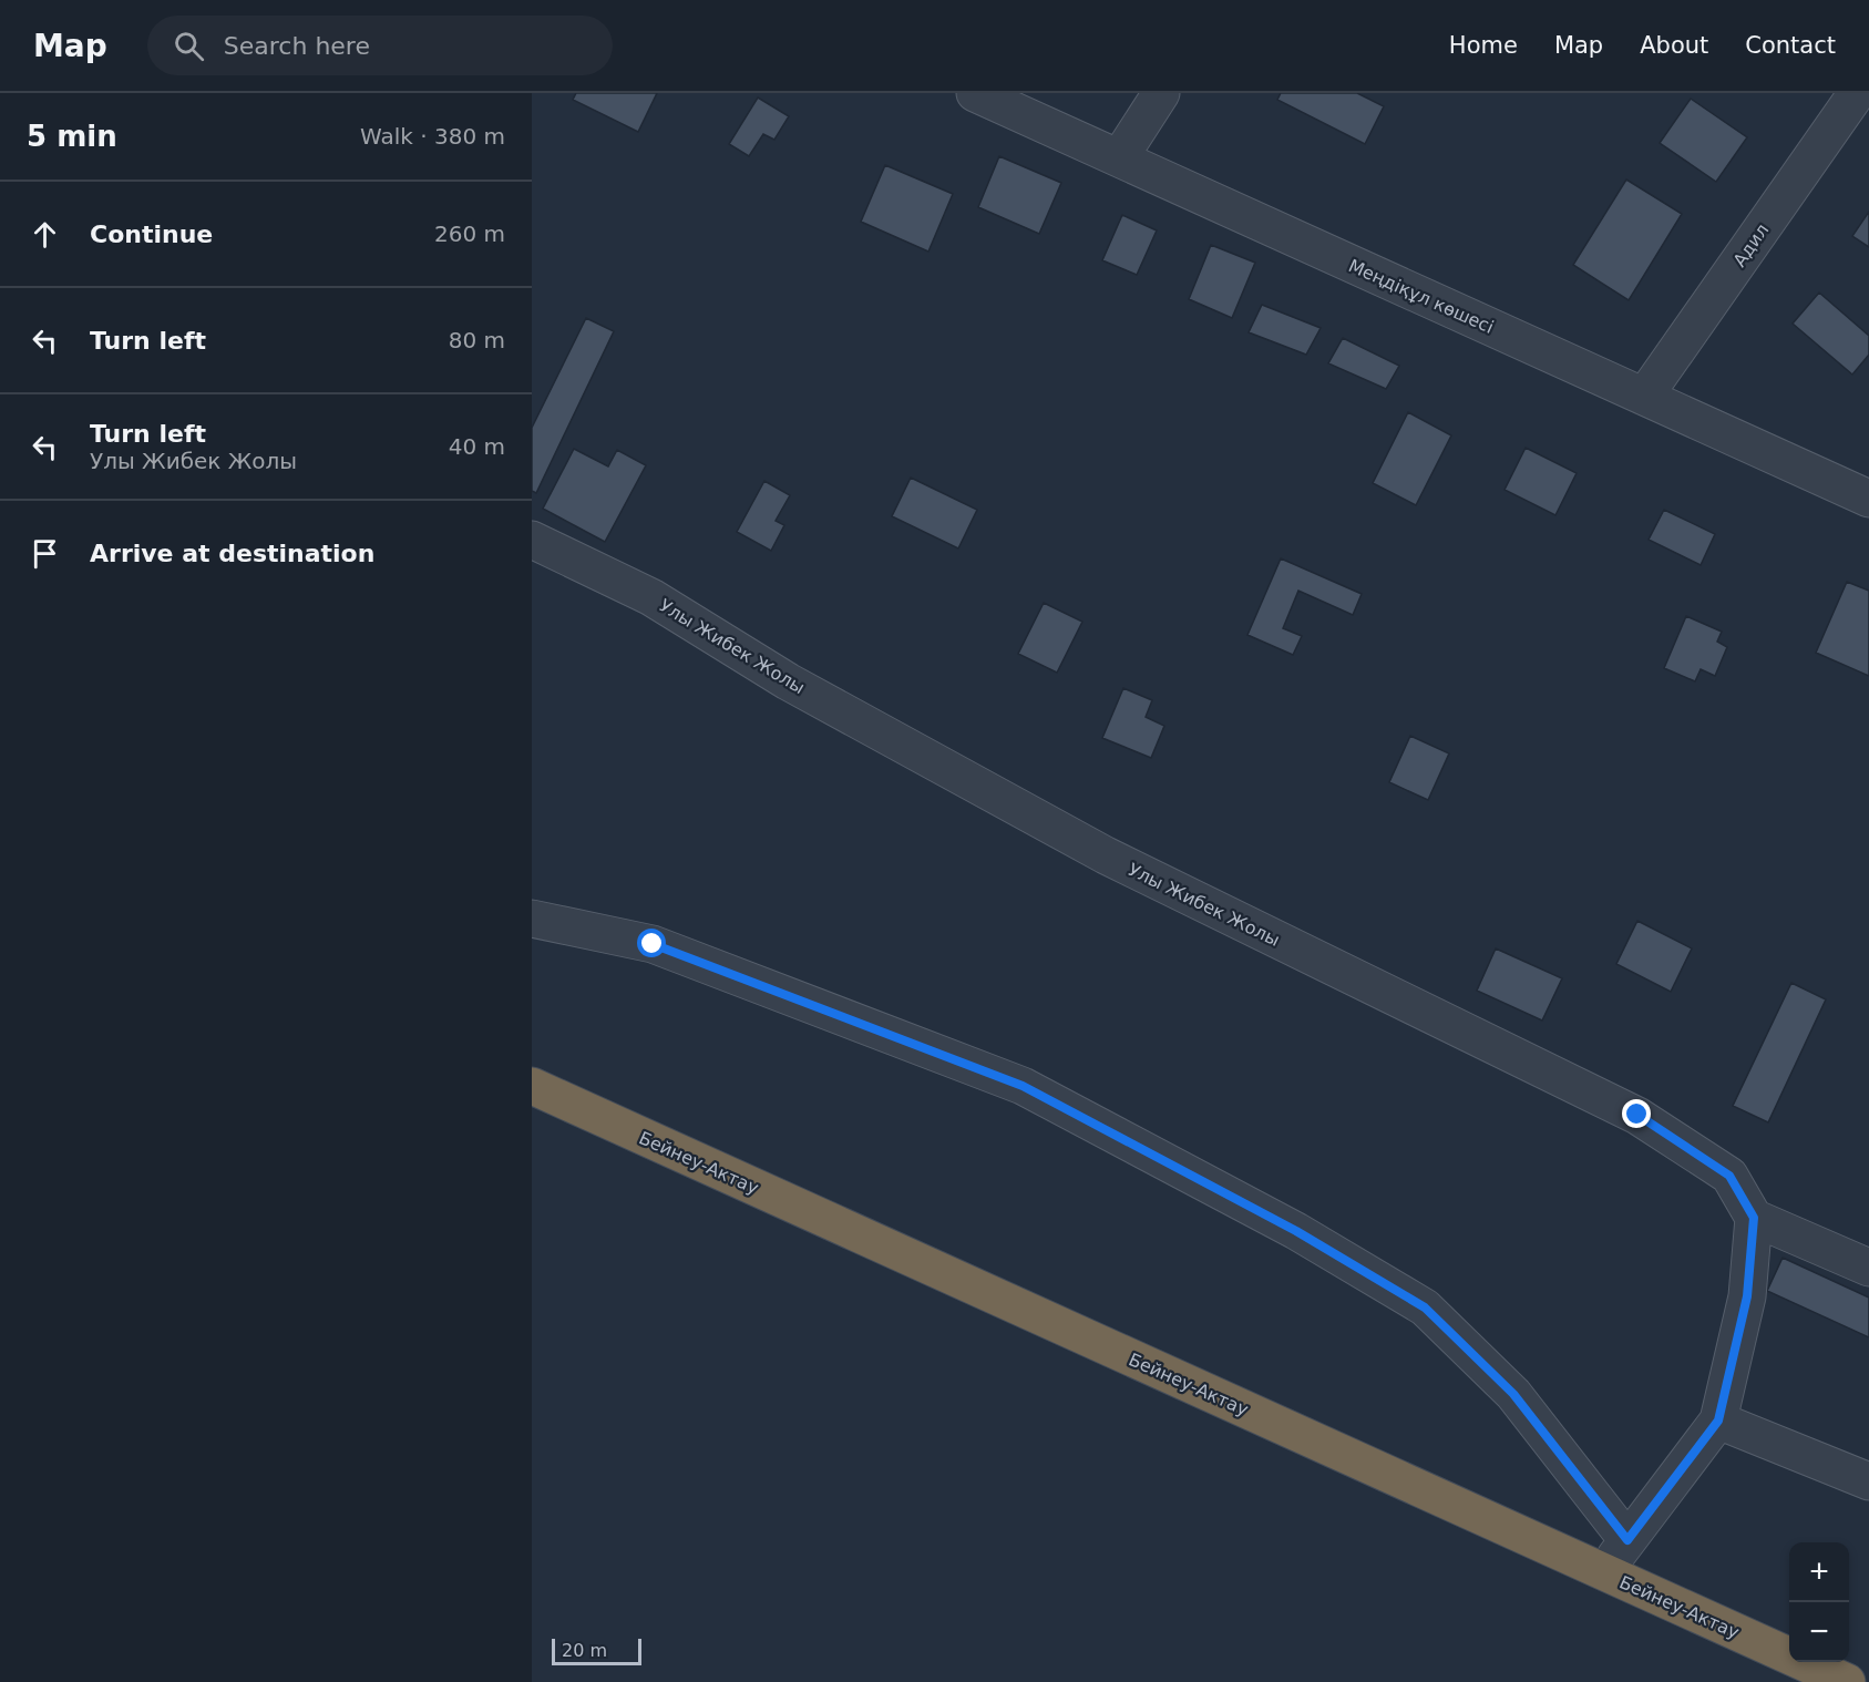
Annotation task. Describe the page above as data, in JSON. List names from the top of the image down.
{
  "streets": {
    "highway": ["Бейнеу-Актау"],
    "street": ["Адил", "Меңдіқұл көшесі", "Улы Жибек Жолы"]
  },
  "crossings": [
    ["Адил", "Меңдіқұл көшесі"]
  ],
  "scale_bar": "20 m",
  "page": {
    "header": "Map",
    "search": "Search here",
    "nav": [
      "Home",
      "Map",
      "About",
      "Contact"
    ],
    "heading": ["5 min", "Walk · 380 m"],
    "list": [
      ["Continue", "260 m"],
      ["Turn left", "80 m"],
      ["Turn left", "Улы Жибек Жолы", "40 m"],
      "Arrive at destination"
    ],
    "map_buttons": ["+", "−"],
    "scale": "20 m"
  }
}
